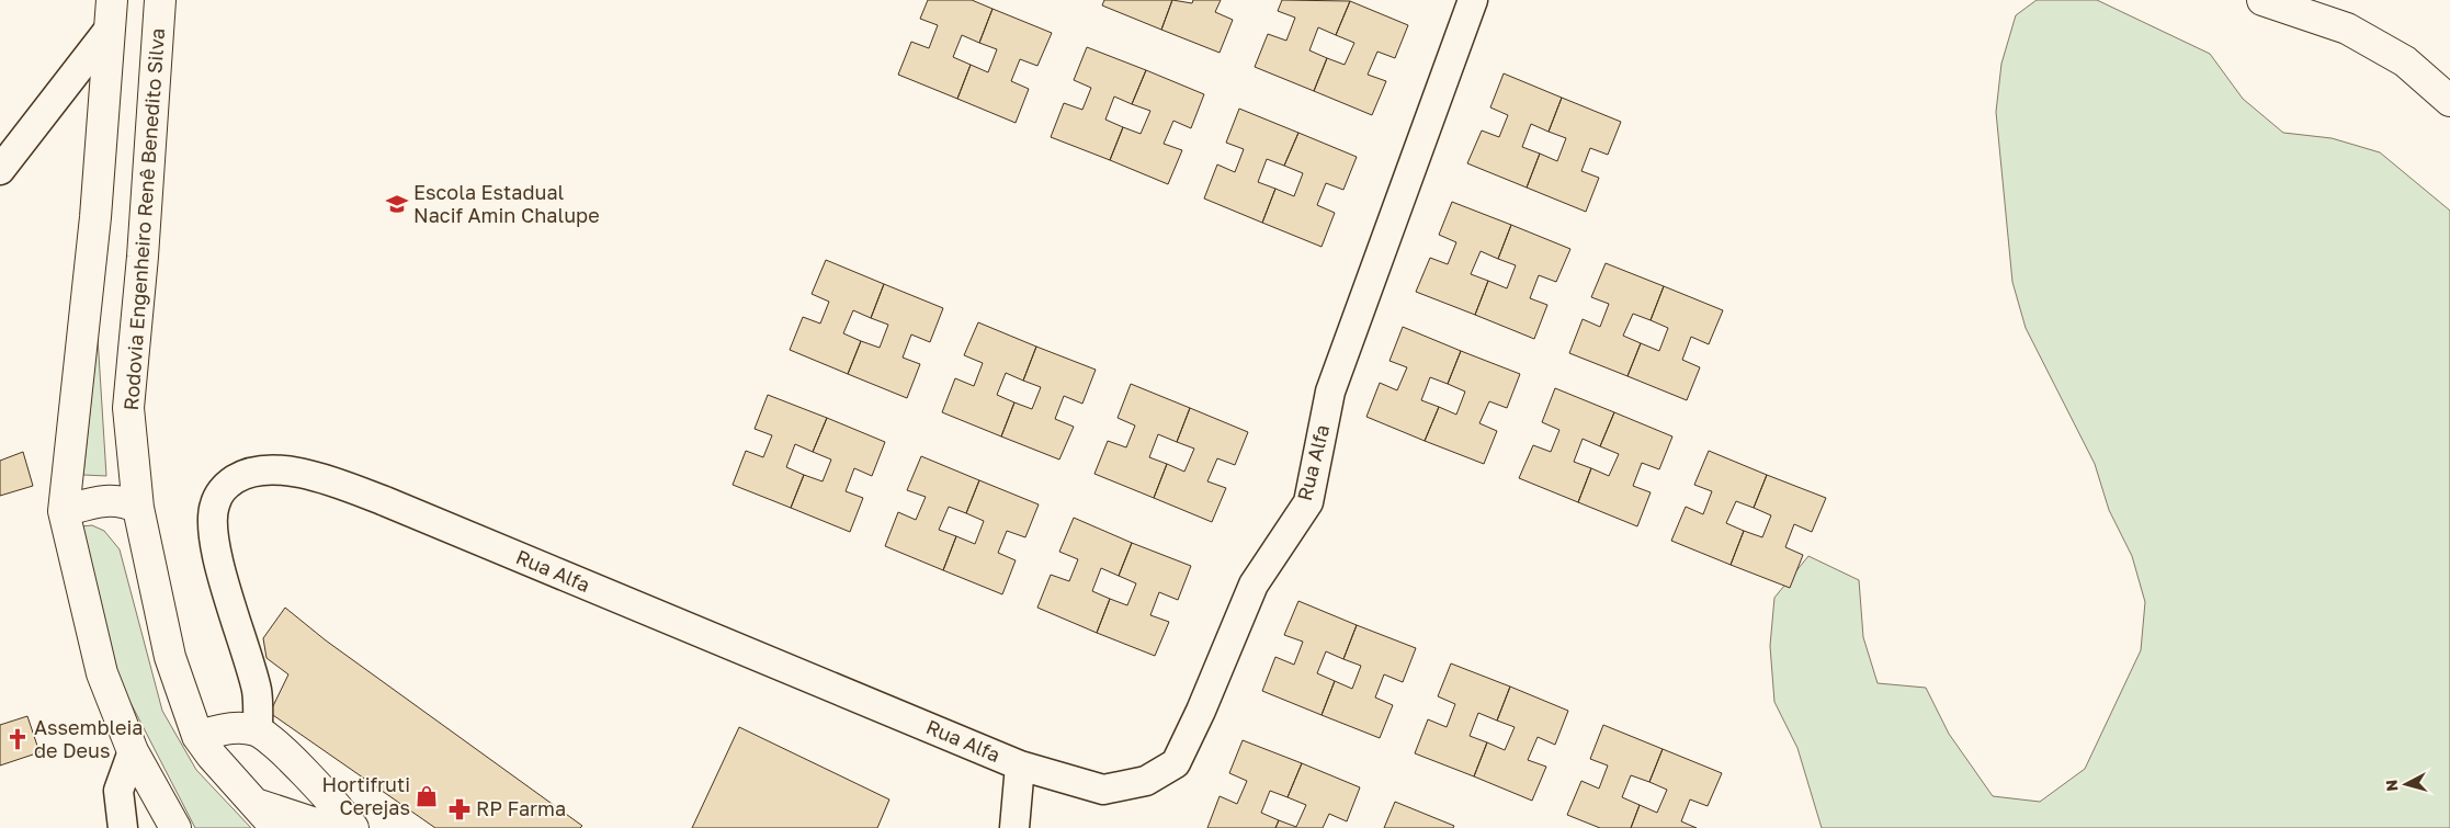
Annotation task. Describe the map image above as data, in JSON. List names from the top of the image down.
{
  "streets": {
    "main road": ["Rodovia Engenheiro Renê Benedito Silva"],
    "street": ["Rua Alfa"]
  },
  "places": {
    "school or university": ["Escola Estadual Nacif Amin Chalupe"],
    "church": ["Assembleia de Deus"],
    "shop": ["Hortifruti Cerejas"],
    "pharmacy": ["RP Farma"]
  },
  "north": "left"
}
